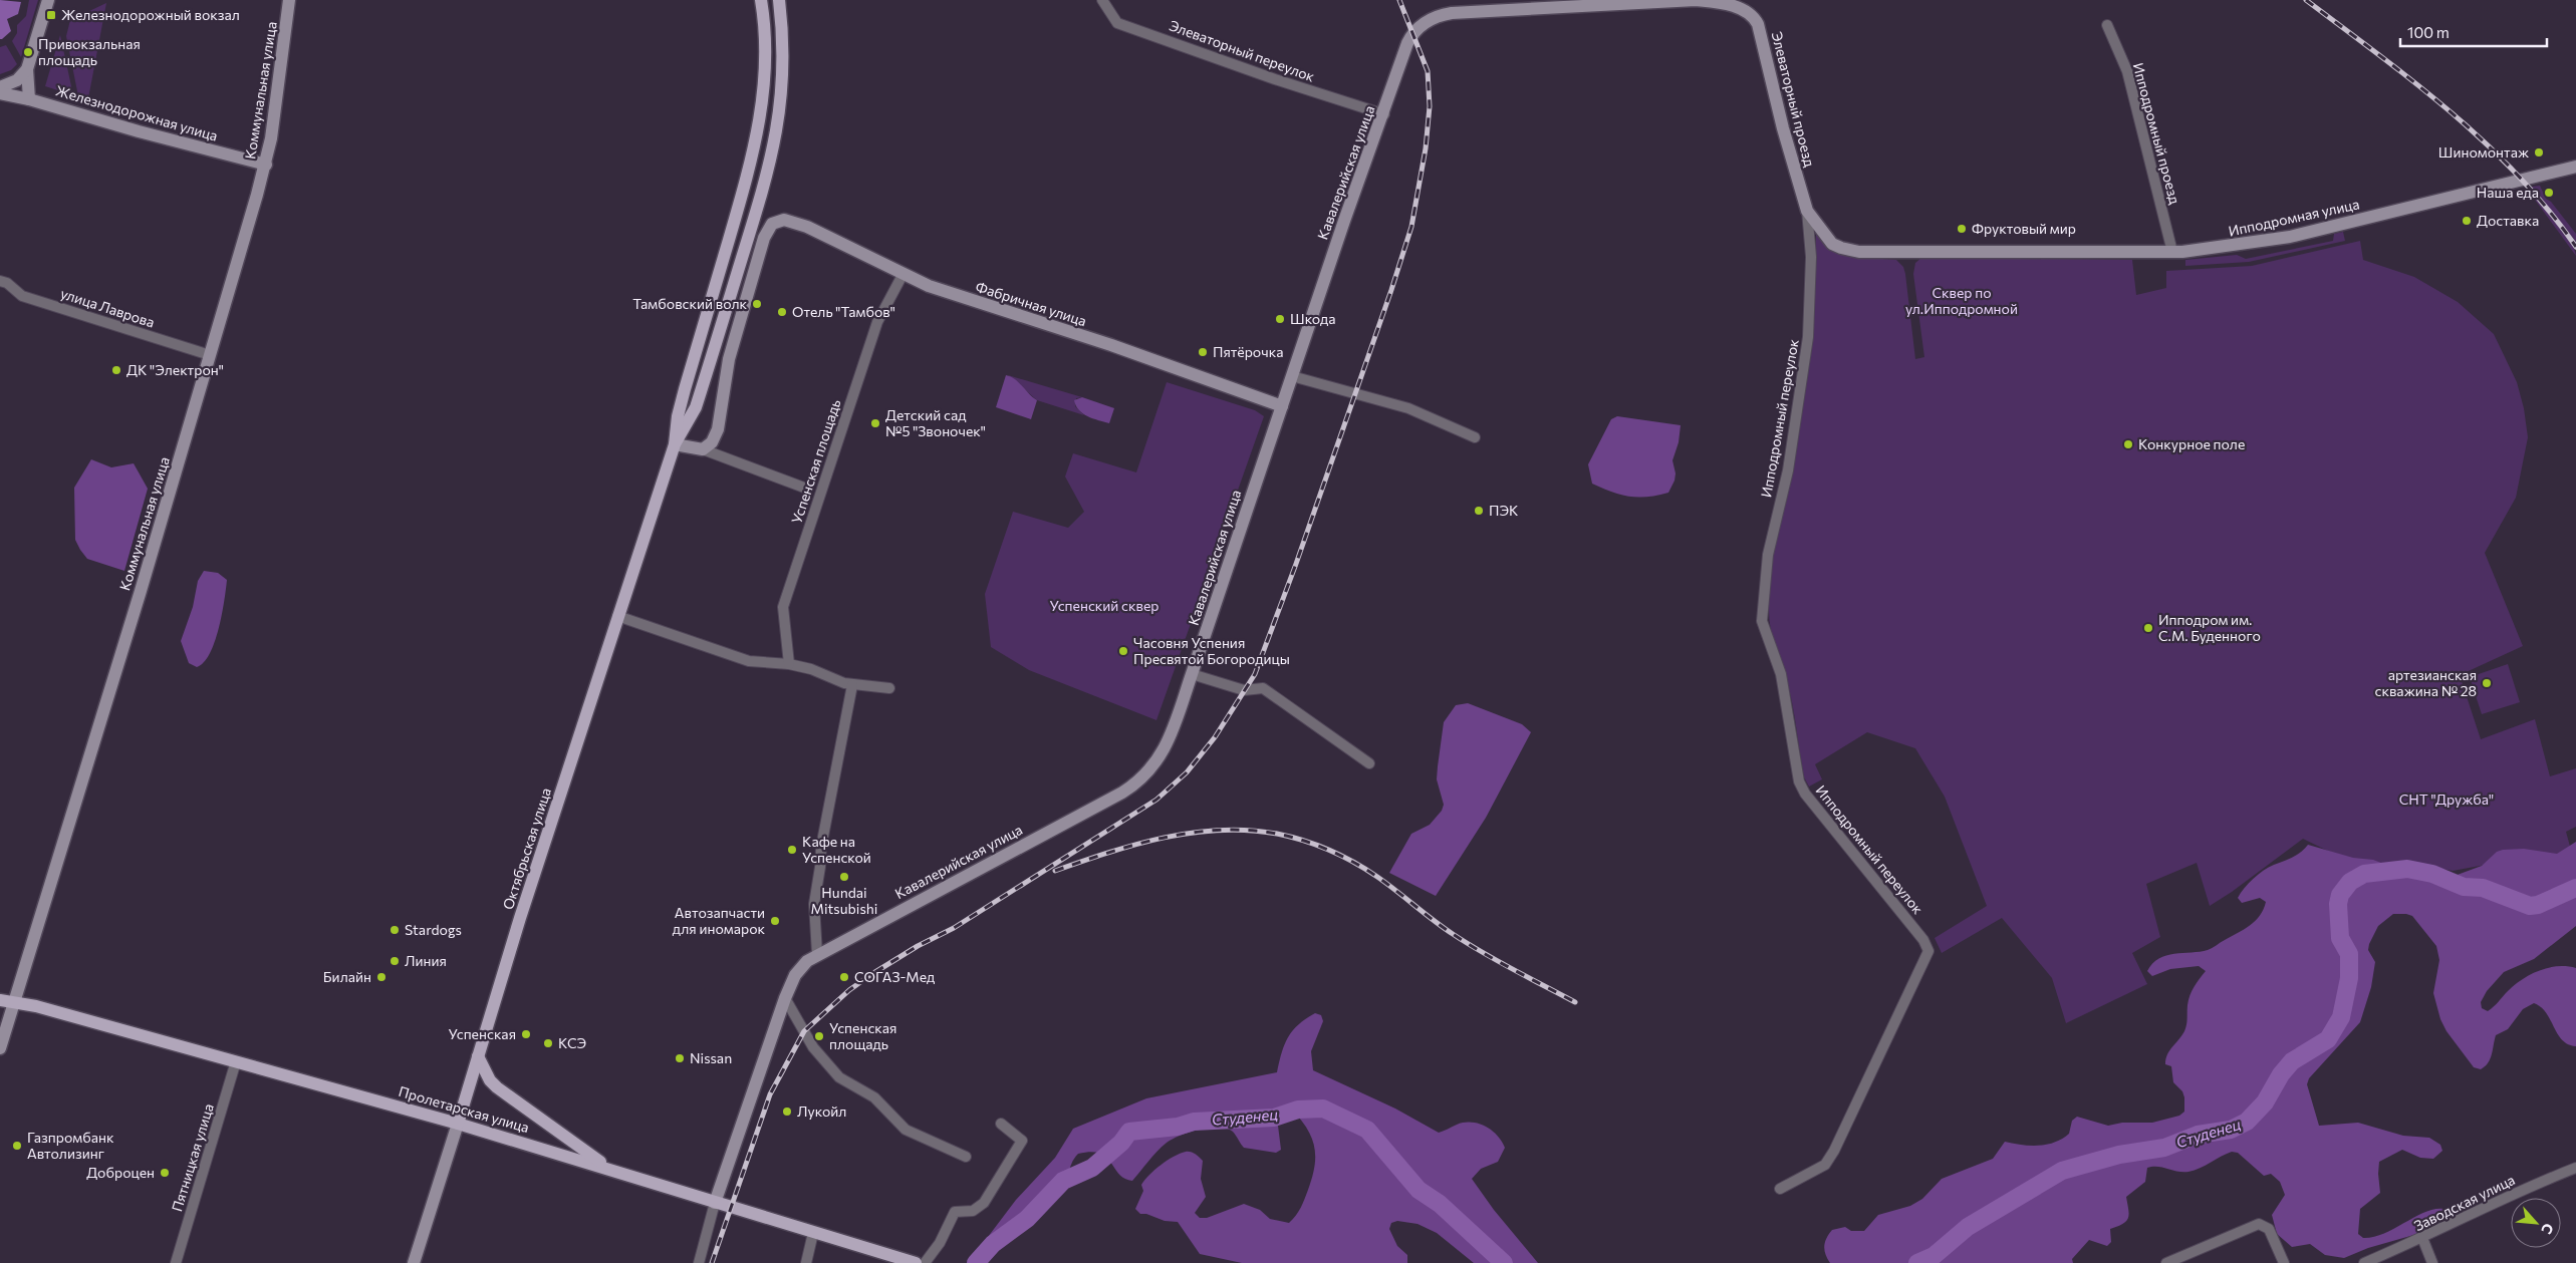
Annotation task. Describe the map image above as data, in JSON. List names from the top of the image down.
{
  "streets": {
    "main road": ["Октябрьская улица", "Пролетарская улица"],
    "street": [
      "Элеваторный переулок",
      "Коммунальная улица",
      "Элеваторный проезд",
      "Железнодорожная улица",
      "Ипподромный проезд",
      "Кавалерийская улица",
      "Ипподромная улица",
      "Фабричная улица",
      "улица Лаврова",
      "Ипподромный переулок",
      "Успенская площадь",
      "Пятницкая улица",
      "Заводская улица"
    ]
  },
  "crossings": [
    ["Элеваторный переулок", "Кавалерийская улица"],
    ["Коммунальная улица", "Железнодорожная улица"],
    ["Коммунальная улица", "улица Лаврова"],
    ["Коммунальная улица", "Пролетарская улица"],
    ["Элеваторный проезд", "Кавалерийская улица"],
    ["Элеваторный проезд", "Ипподромная улица"],
    ["Элеваторный проезд", "Ипподромный переулок"],
    ["Ипподромный проезд", "Ипподромная улица"],
    ["Кавалерийская улица", "Фабричная улица"],
    ["Кавалерийская улица", "Пролетарская улица"],
    ["Фабричная улица", "Успенская площадь"],
    ["Октябрьская улица", "Пролетарская улица"],
    ["Пролетарская улица", "Пятницкая улица"]
  ],
  "water": ["Студенец"],
  "parks": ["Сквер по ул.Ипподромной", "Успенский сквер", "СНТ \"Дружба\""],
  "places": {
    "transit": ["Железнодорожный вокзал"],
    "other": [
      "Привокзальная площадь",
      "Шиномонтаж",
      "Наша еда",
      "Доставка",
      "Фруктовый мир",
      "Тамбовский волк",
      "Отель \"Тамбов\"",
      "Шкода",
      "Пятёрочка",
      "ДК \"Электрон\"",
      "Детский сад №5 \"Звоночек\"",
      "Конкурное поле",
      "ПЭК",
      "Ипподром им. С.М. Буденного",
      "Часовня Успения Пресвятой Богородицы",
      "артезианская скважина № 28",
      "Кафе на Успенской",
      "Hundai Mitsubishi",
      "Автозапчасти для иномарок",
      "Stardogs",
      "Линия",
      "Билайн",
      "СОГАЗ-Мед",
      "Успенская",
      "Успенская площадь",
      "КСЭ",
      "Nissan",
      "Лукойл",
      "Газпромбанк Автолизинг",
      "Доброцен"
    ]
  },
  "scale_bar": "100 m",
  "north": "bottom right"
}
